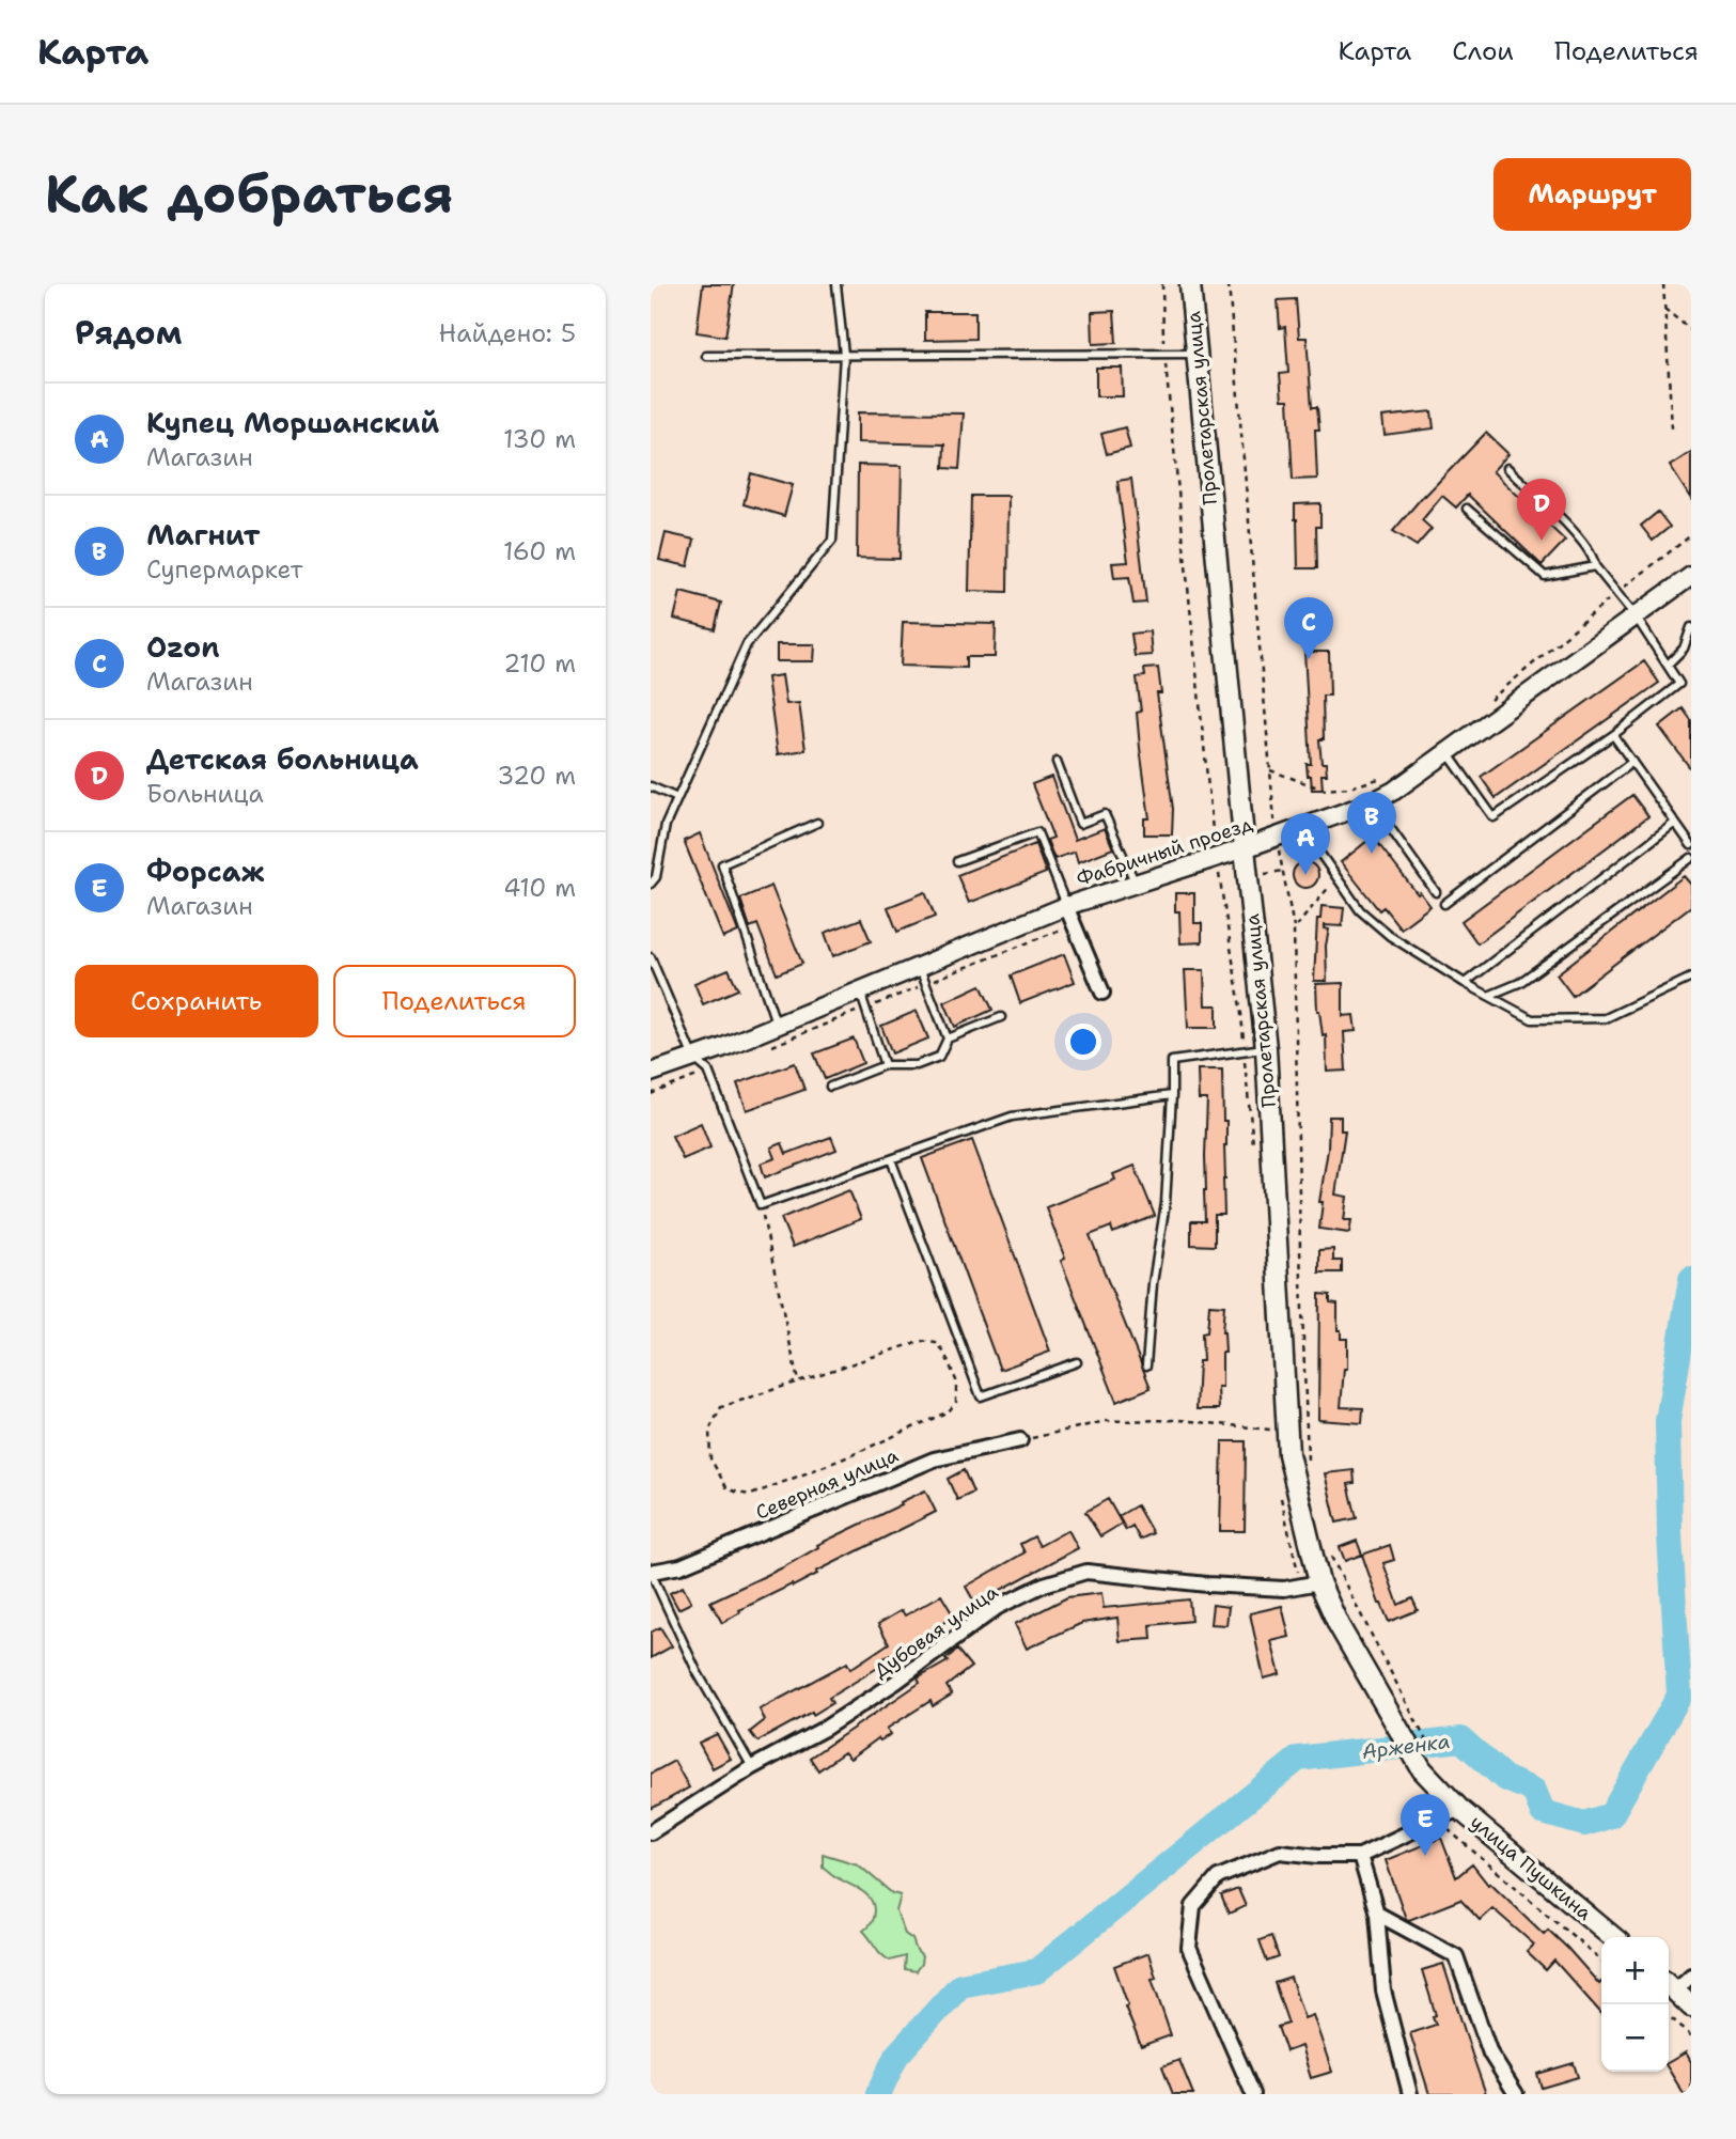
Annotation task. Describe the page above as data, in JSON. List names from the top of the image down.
{
  "streets": {
    "main road": ["Пролетарская улица", "улица Пушкина"],
    "street": ["Фабричный проезд", "Северная улица", "Дубовая улица"]
  },
  "crossings": [
    ["Пролетарская улица", "Фабричный проезд"],
    ["Пролетарская улица", "Дубовая улица"],
    ["Пролетарская улица", "улица Пушкина"]
  ],
  "water": ["Арженка"],
  "page": {
    "header": "Карта",
    "nav": ["Карта", "Слои", "Поделиться"],
    "buttons": [
      "Маршрут",
      ["Сохранить", "Поделиться"]
    ],
    "title": "Как добраться",
    "heading": ["Рядом", "Найдено: 5"],
    "list": [
      {
        "mark": "A",
        "name": "Купец Моршанский",
        "note": "Магазин",
        "value": "130 m"
      },
      {
        "mark": "B",
        "name": "Магнит",
        "note": "Супермаркет",
        "value": "160 m"
      },
      {
        "mark": "C",
        "name": "Ozon",
        "note": "Магазин",
        "value": "210 m"
      },
      {
        "mark": "D",
        "name": "Детская больница",
        "note": "Больница",
        "value": "320 m"
      },
      {
        "mark": "E",
        "name": "Форсаж",
        "note": "Магазин",
        "value": "410 m"
      }
    ],
    "pins": [
      "D",
      "C",
      "B",
      "A",
      "E"
    ],
    "map_buttons": ["+", "−"]
  }
}
